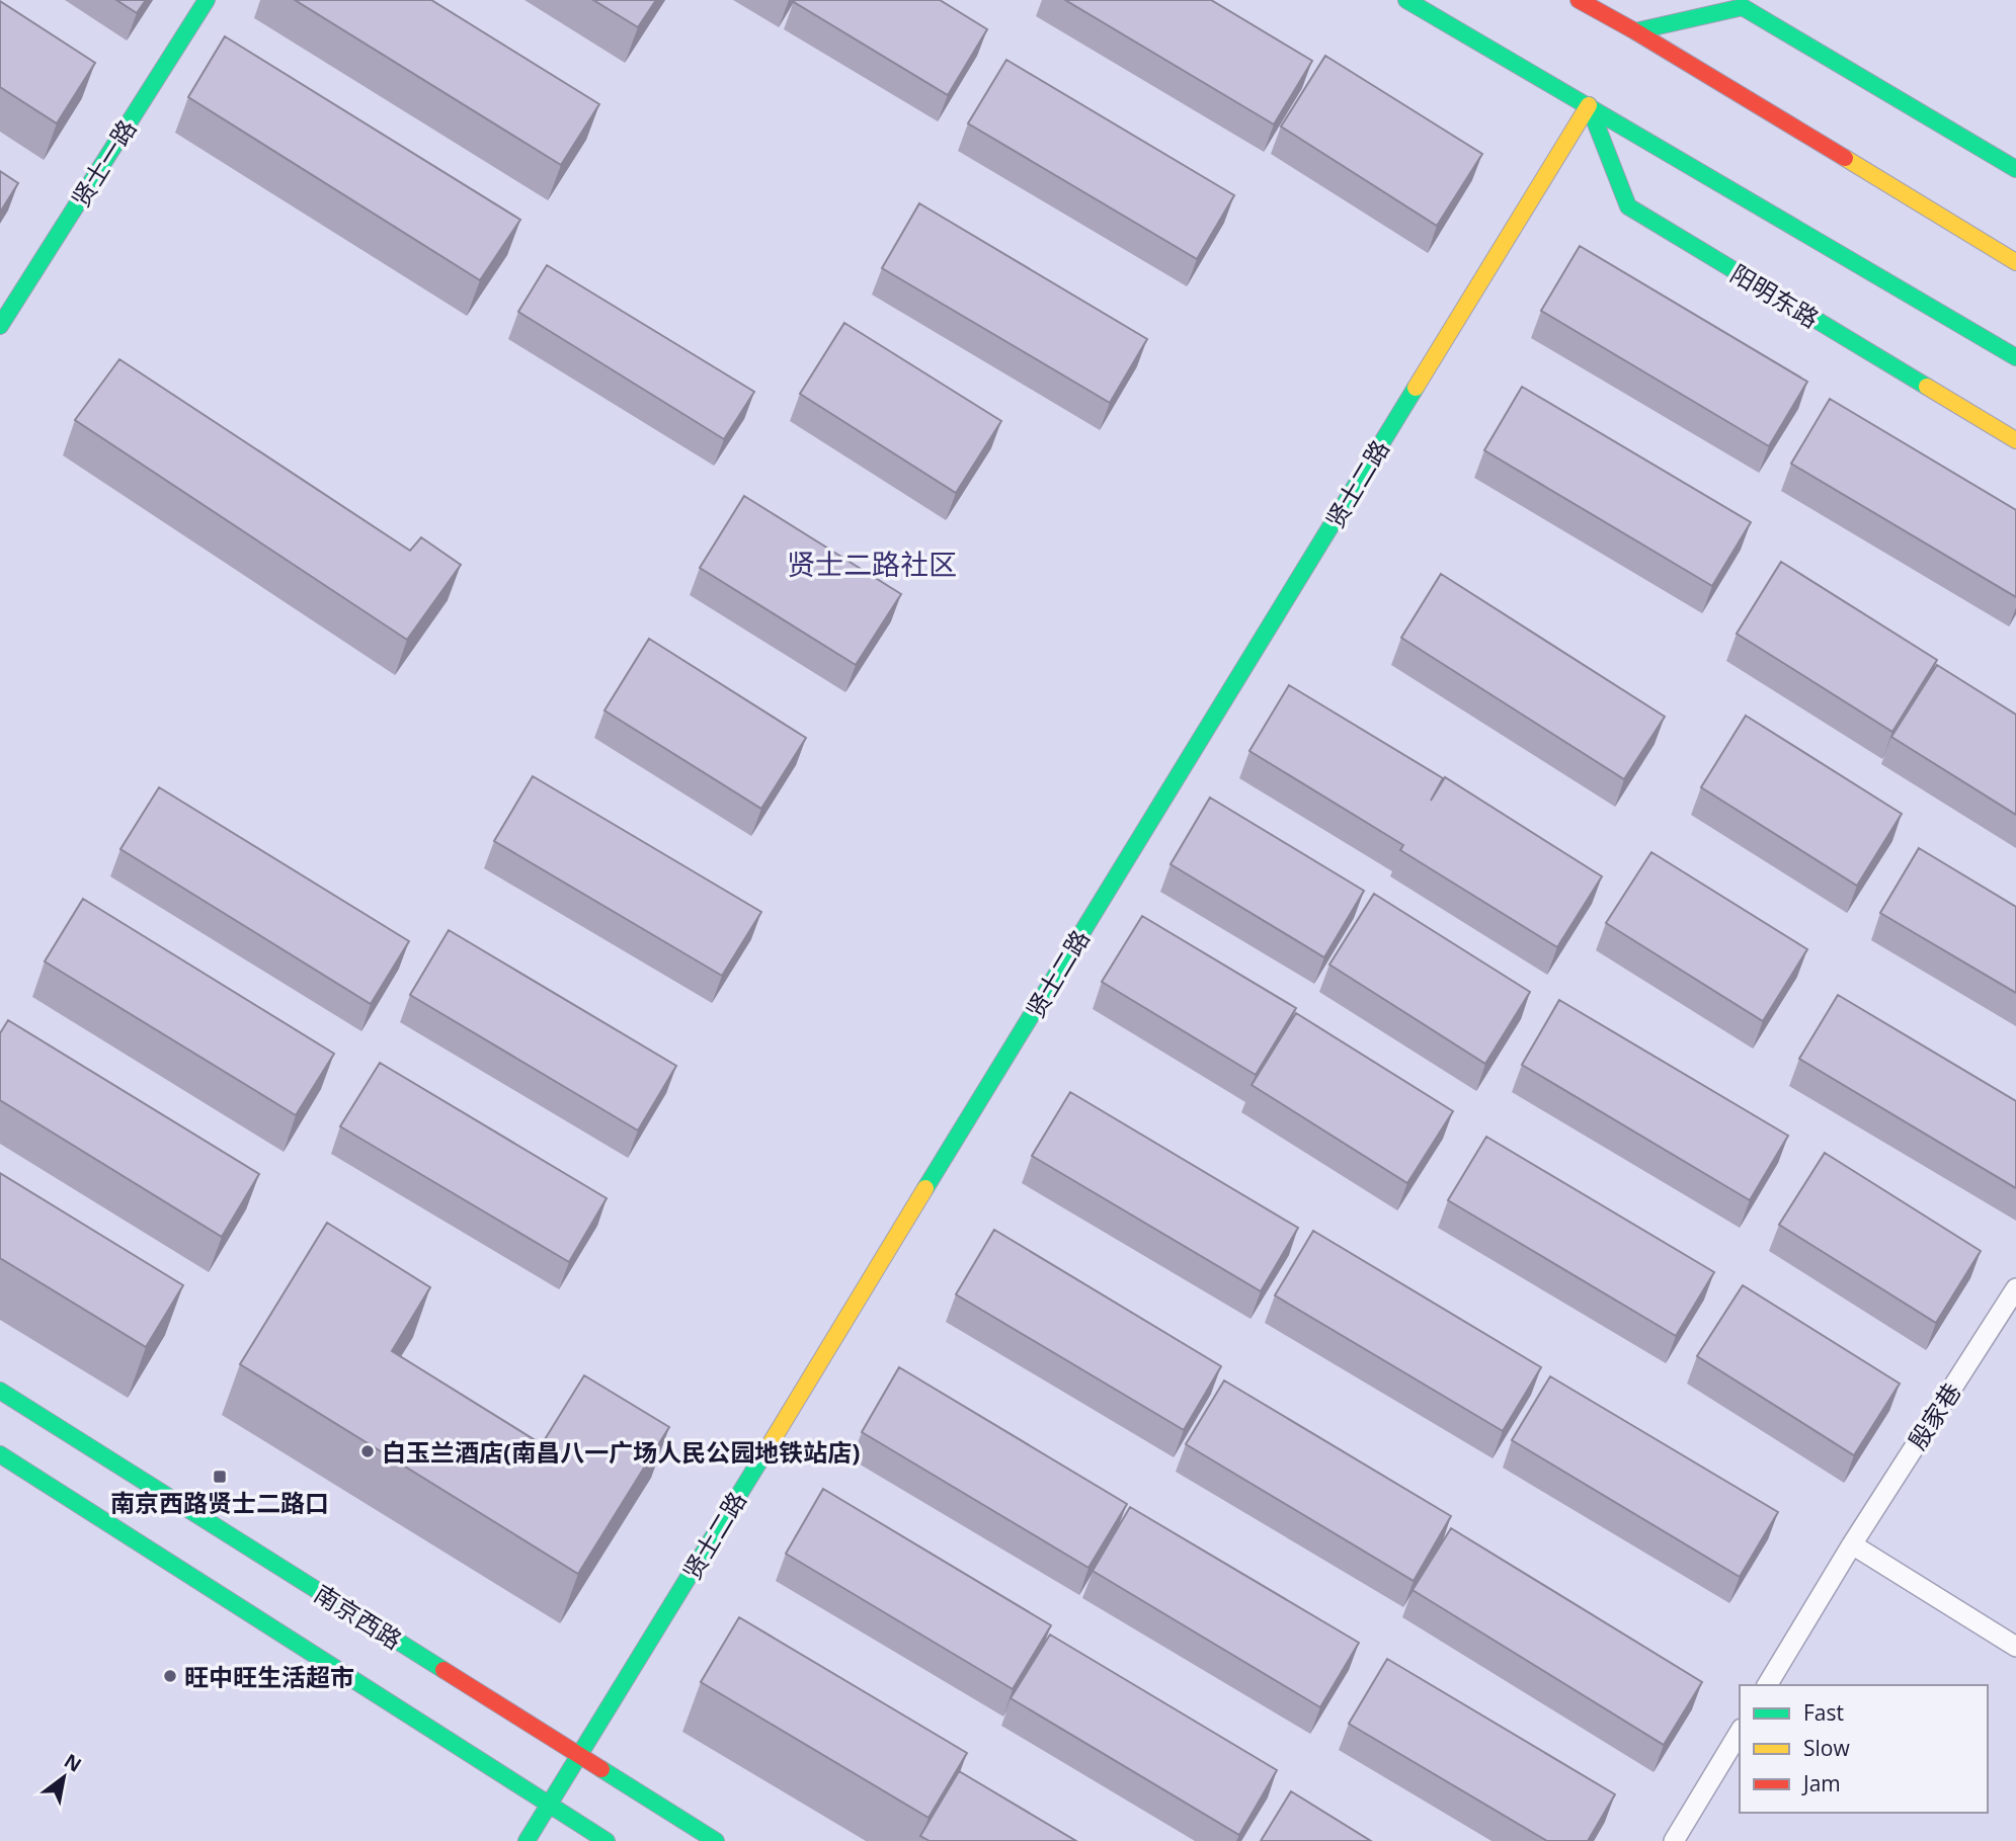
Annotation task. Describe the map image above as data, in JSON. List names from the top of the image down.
{
  "streets": {
    "main road": [
      "贤士一路",
      "阳明东路",
      "贤士二路",
      "南京西路"
    ],
    "lane": ["殷家巷"]
  },
  "crossings": [
    ["阳明东路", "贤士二路"],
    ["贤士二路", "南京西路"]
  ],
  "districts": ["贤士二路社区"],
  "places": {
    "other": ["白玉兰酒店(南昌八一广场人民公园地铁站店)", "旺中旺生活超市"],
    "transit": ["南京西路贤士二路口"]
  },
  "legend": ["Fast", "Slow", "Jam"],
  "north": "top right"
}
